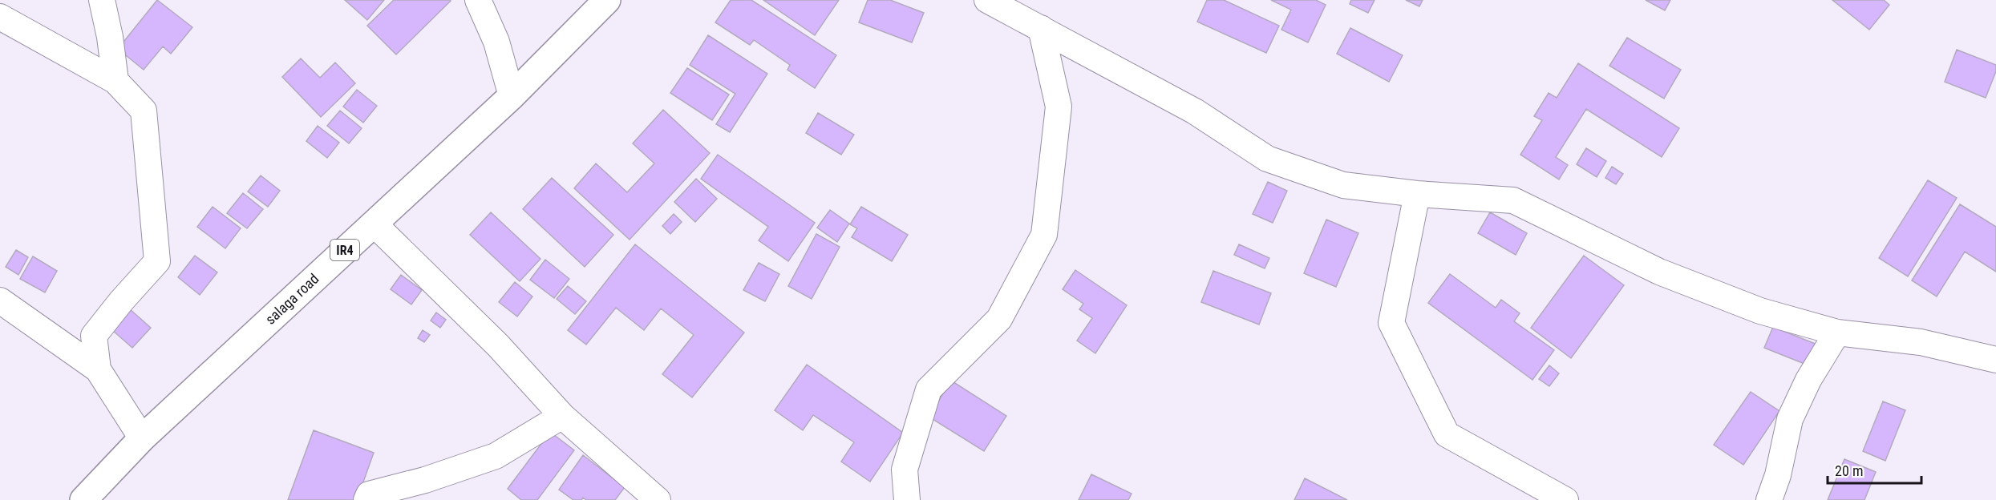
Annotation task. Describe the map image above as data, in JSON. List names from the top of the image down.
{
  "streets": {
    "main road": ["IR4", "salaga road"]
  },
  "scale_bar": "20 m"
}
